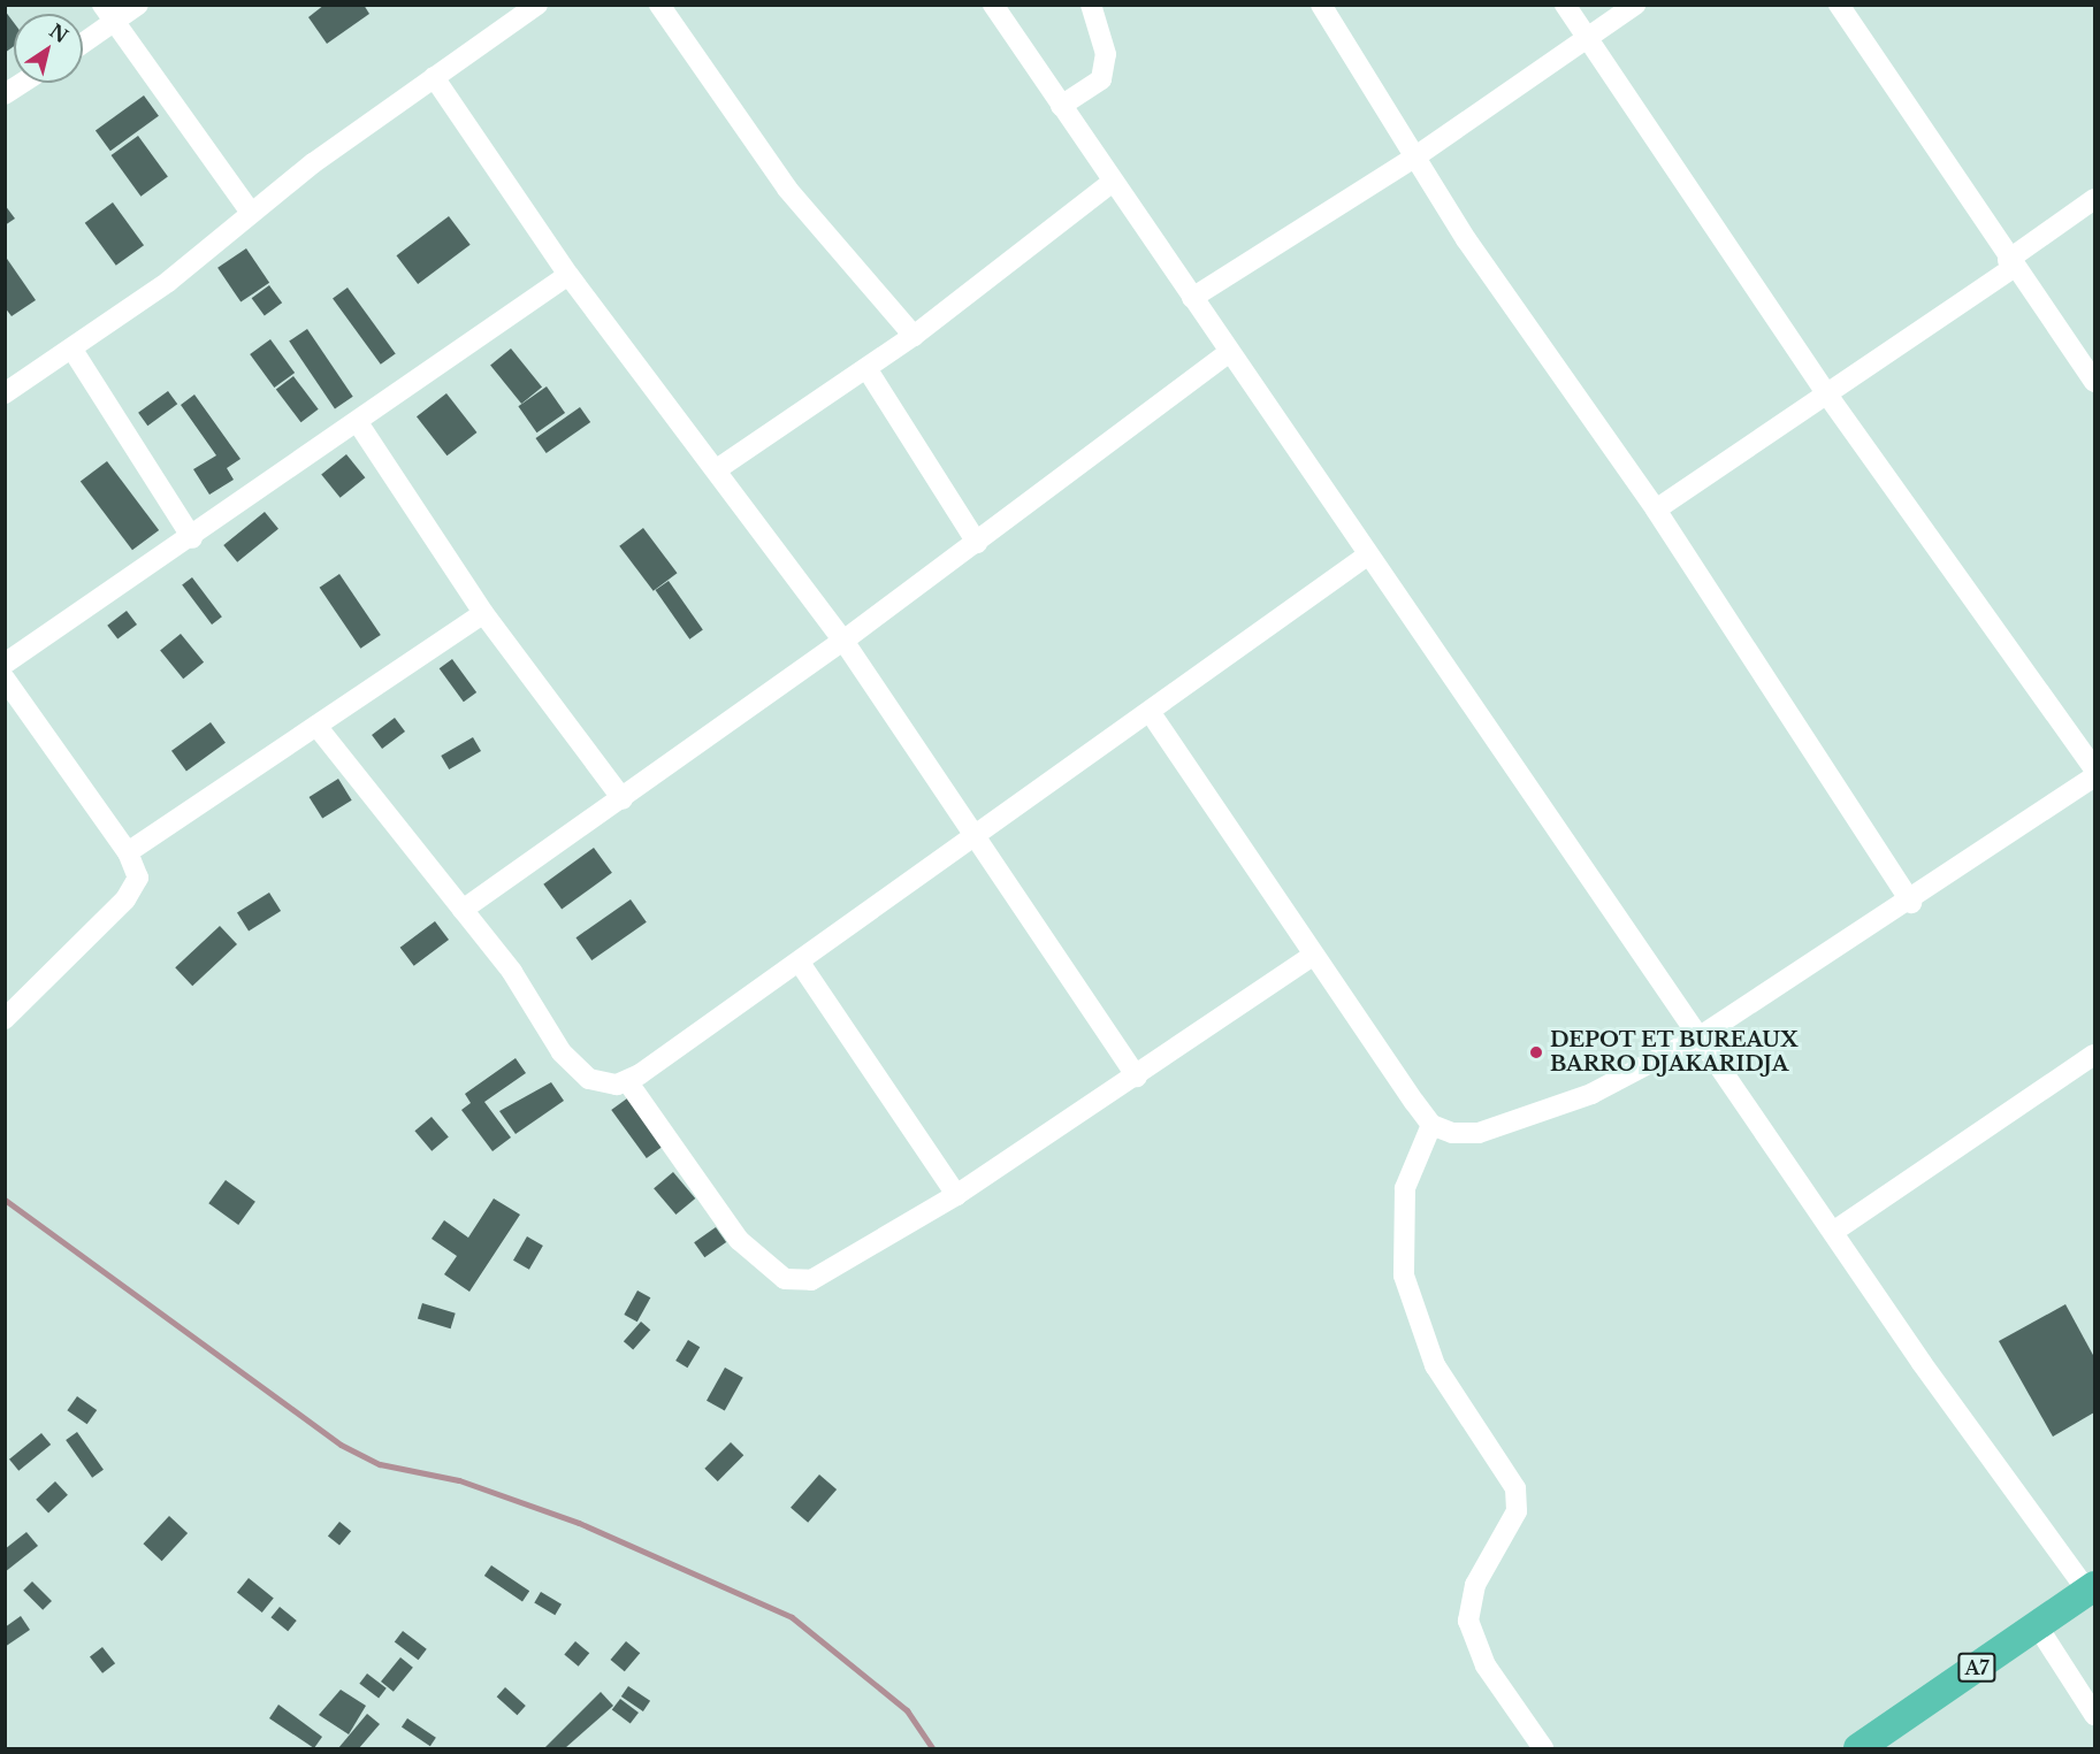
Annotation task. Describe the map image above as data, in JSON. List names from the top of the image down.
{
  "streets": {
    "highway": ["A7"]
  },
  "places": ["DEPOT ET BUREAUX BARRO DJAKARIDJA"],
  "north": "top right"
}
